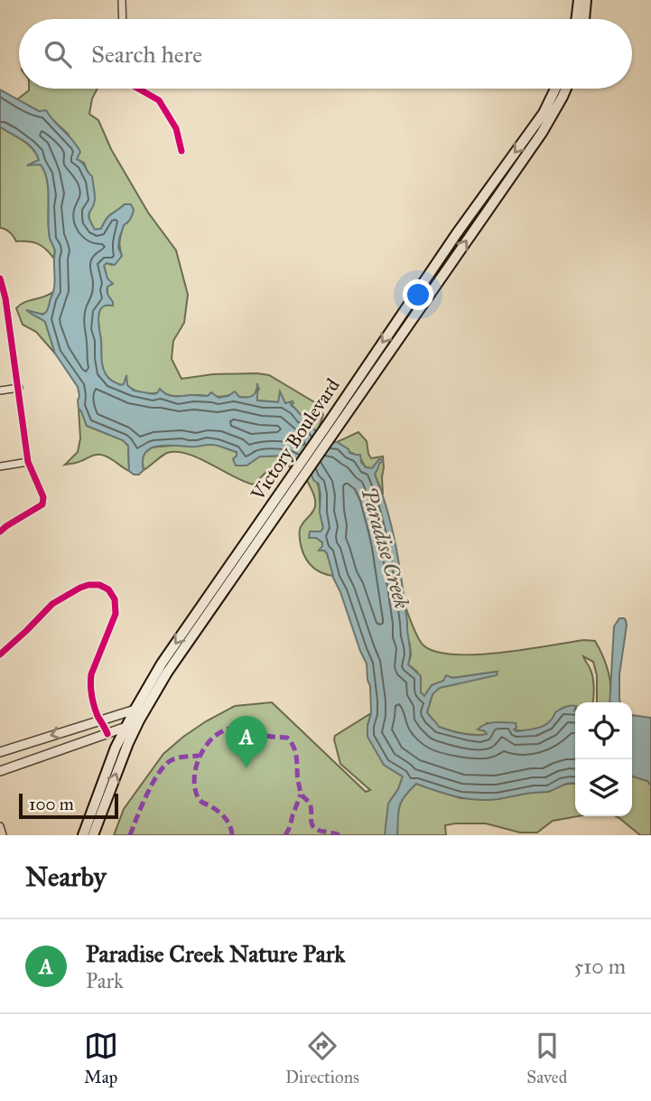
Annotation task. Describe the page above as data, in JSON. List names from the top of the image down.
{
  "streets": {
    "main road": ["Victory Boulevard"]
  },
  "water": ["Paradise Creek"],
  "scale_bar": "100 m",
  "page": {
    "search": "Search here",
    "pins": "A",
    "scale": "100 m",
    "heading": "Nearby",
    "list": [
      {
        "mark": "A",
        "name": "Paradise Creek Nature Park",
        "note": "Park",
        "value": "510 m"
      }
    ],
    "nav": ["Map", "Directions", "Saved"]
  }
}
